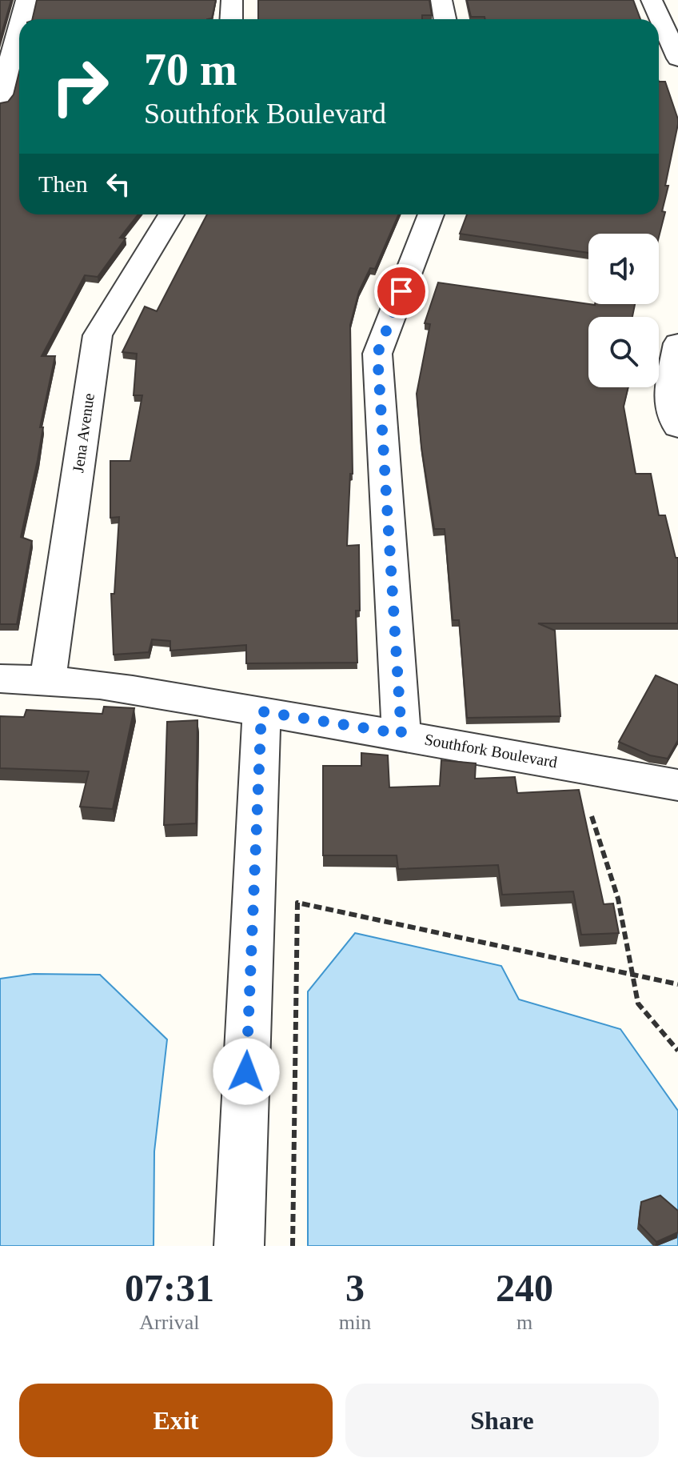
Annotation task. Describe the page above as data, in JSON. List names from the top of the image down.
{
  "streets": {
    "street": ["Jena Avenue", "Southfork Boulevard"]
  },
  "crossings": [
    ["Jena Avenue", "Southfork Boulevard"]
  ],
  "page": {
    "turn": ["70 m", "Southfork Boulevard"],
    "then": "Then",
    "eta": [
      "07:31",
      "Arrival",
      "3",
      "min",
      "240",
      "m"
    ],
    "buttons": ["Exit", "Share"]
  }
}
